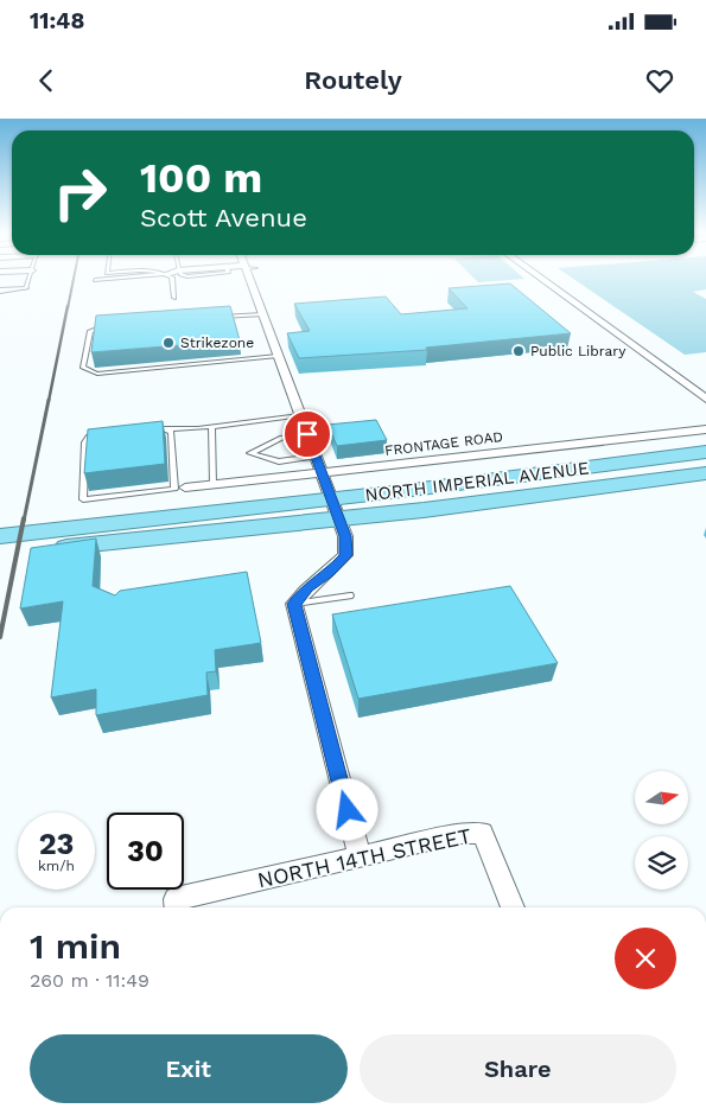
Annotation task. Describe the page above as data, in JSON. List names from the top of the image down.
{
  "streets": {
    "highway": ["NORTH IMPERIAL AVENUE"],
    "street": ["FRONTAGE ROAD", "NORTH 14TH STREET"]
  },
  "places": ["Strikezone", "Public Library"],
  "north": "right",
  "page": {
    "status": "11:48",
    "header": "Routely",
    "turn": ["100 m", "Scott Avenue"],
    "speed": "23 km/h",
    "limit": "30",
    "heading": ["1 min", "260 m · 11:49"],
    "buttons": ["Exit", "Share"]
  }
}
